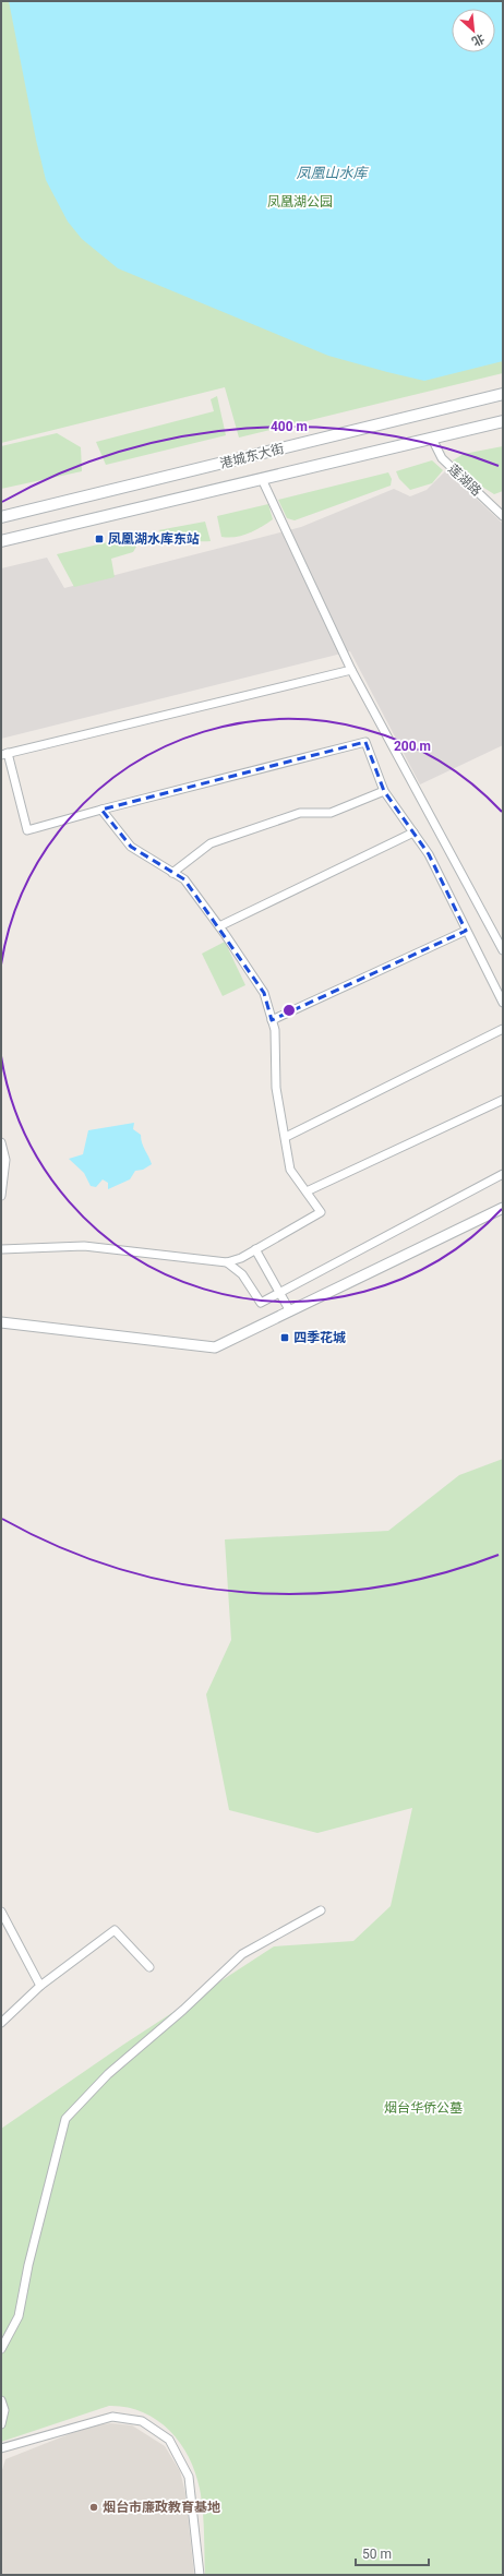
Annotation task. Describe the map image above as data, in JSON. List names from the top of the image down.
{
  "streets": {
    "main road": ["港城东大街"],
    "street": ["莲湖路"]
  },
  "crossings": [
    ["港城东大街", "莲湖路"]
  ],
  "water": ["凤凰山水库"],
  "parks": ["凤凰湖公园", "烟台华侨公墓"],
  "places": {
    "transit": ["凤凰湖水库东站", "四季花城"],
    "other": ["烟台市廉政教育基地"]
  },
  "scale_bar": "50 m",
  "north": "bottom right",
  "rings": ["400 m", "200 m"]
}
